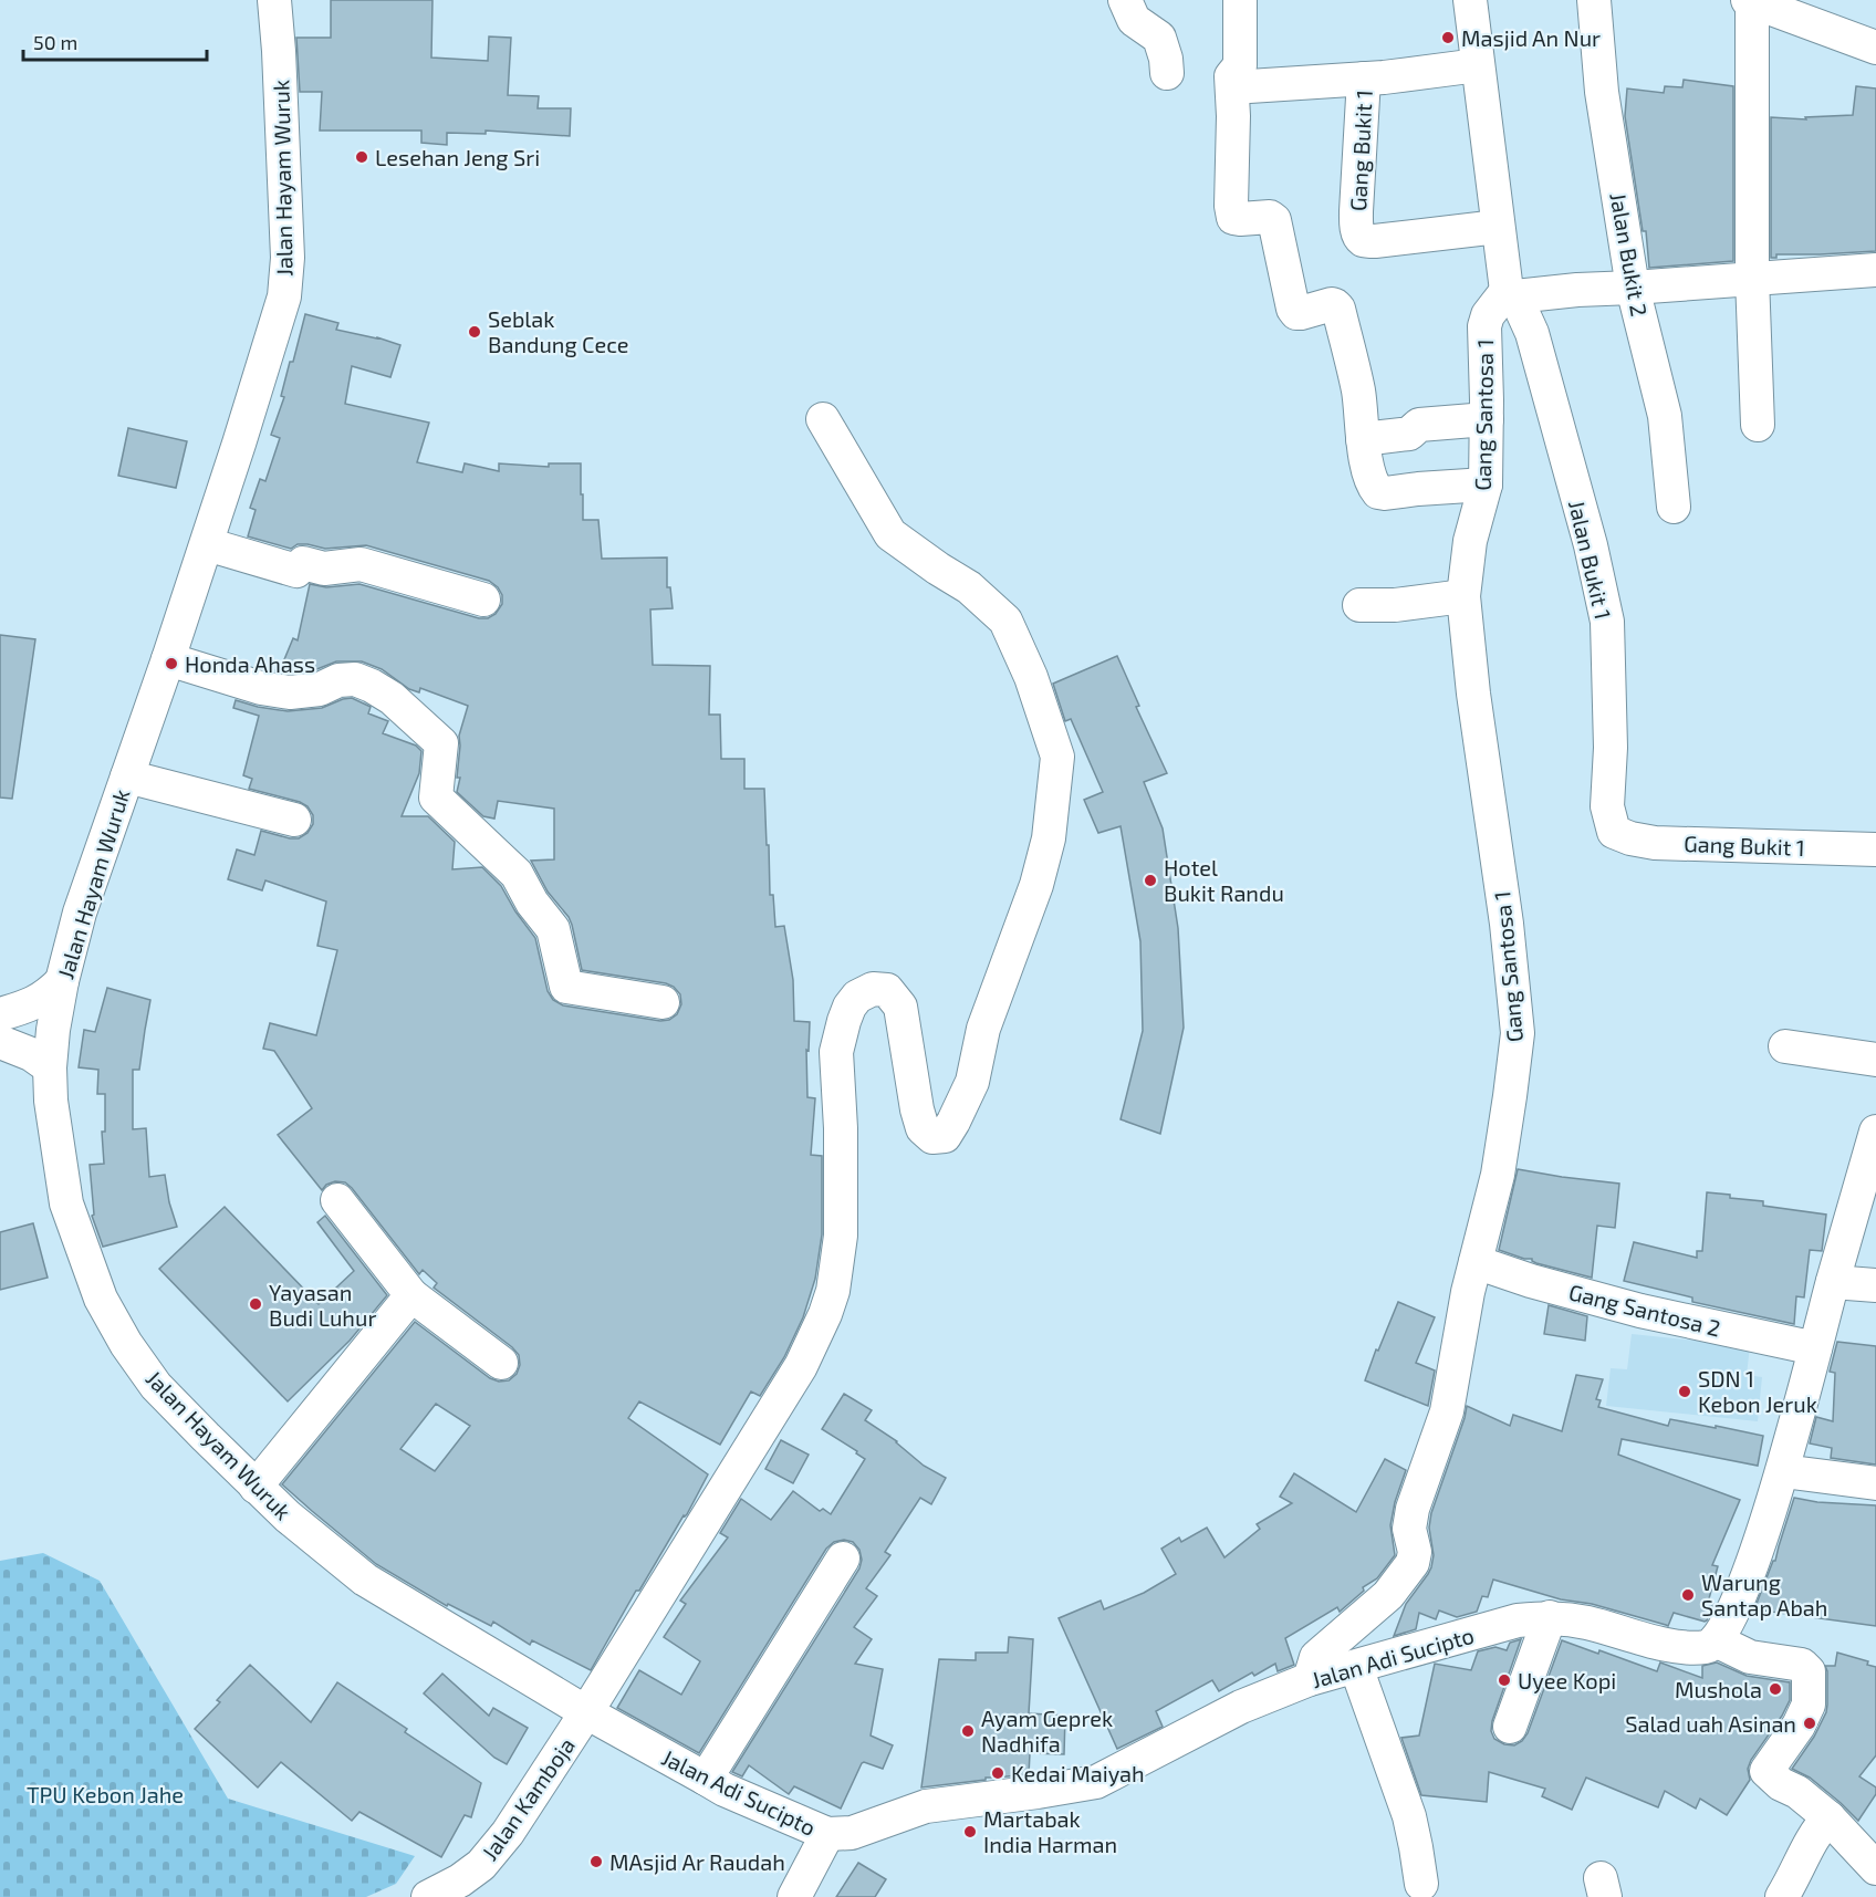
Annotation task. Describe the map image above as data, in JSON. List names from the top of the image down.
{
  "streets": {
    "street": [
      "Gang Bukit 1",
      "Jalan Hayam Wuruk",
      "Jalan Bukit 2",
      "Gang Santosa 1",
      "Jalan Bukit 1",
      "Gang Santosa 2",
      "Jalan Adi Sucipto",
      "Jalan Kamboja"
    ]
  },
  "crossings": [
    ["Gang Bukit 1", "Jalan Bukit 1"],
    ["Jalan Hayam Wuruk", "Jalan Adi Sucipto"],
    ["Jalan Hayam Wuruk", "Jalan Kamboja"],
    ["Gang Santosa 1", "Jalan Bukit 1"],
    ["Gang Santosa 1", "Gang Santosa 2"],
    ["Gang Santosa 1", "Jalan Adi Sucipto"],
    ["Jalan Adi Sucipto", "Jalan Kamboja"]
  ],
  "parks": ["TPU Kebon Jahe"],
  "places": [
    "Masjid An Nur",
    "Lesehan Jeng Sri",
    "Seblak Bandung Cece",
    "Honda Ahass",
    "Hotel Bukit Randu",
    "Yayasan Budi Luhur",
    "SDN 1 Kebon Jeruk",
    "Warung Santap Abah",
    "Uyee Kopi",
    "Mushola",
    "Salad uah Asinan",
    "Ayam Geprek Nadhifa",
    "Kedai Maiyah",
    "Martabak India Harman",
    "MAsjid Ar Raudah"
  ],
  "scale_bar": "50 m"
}
